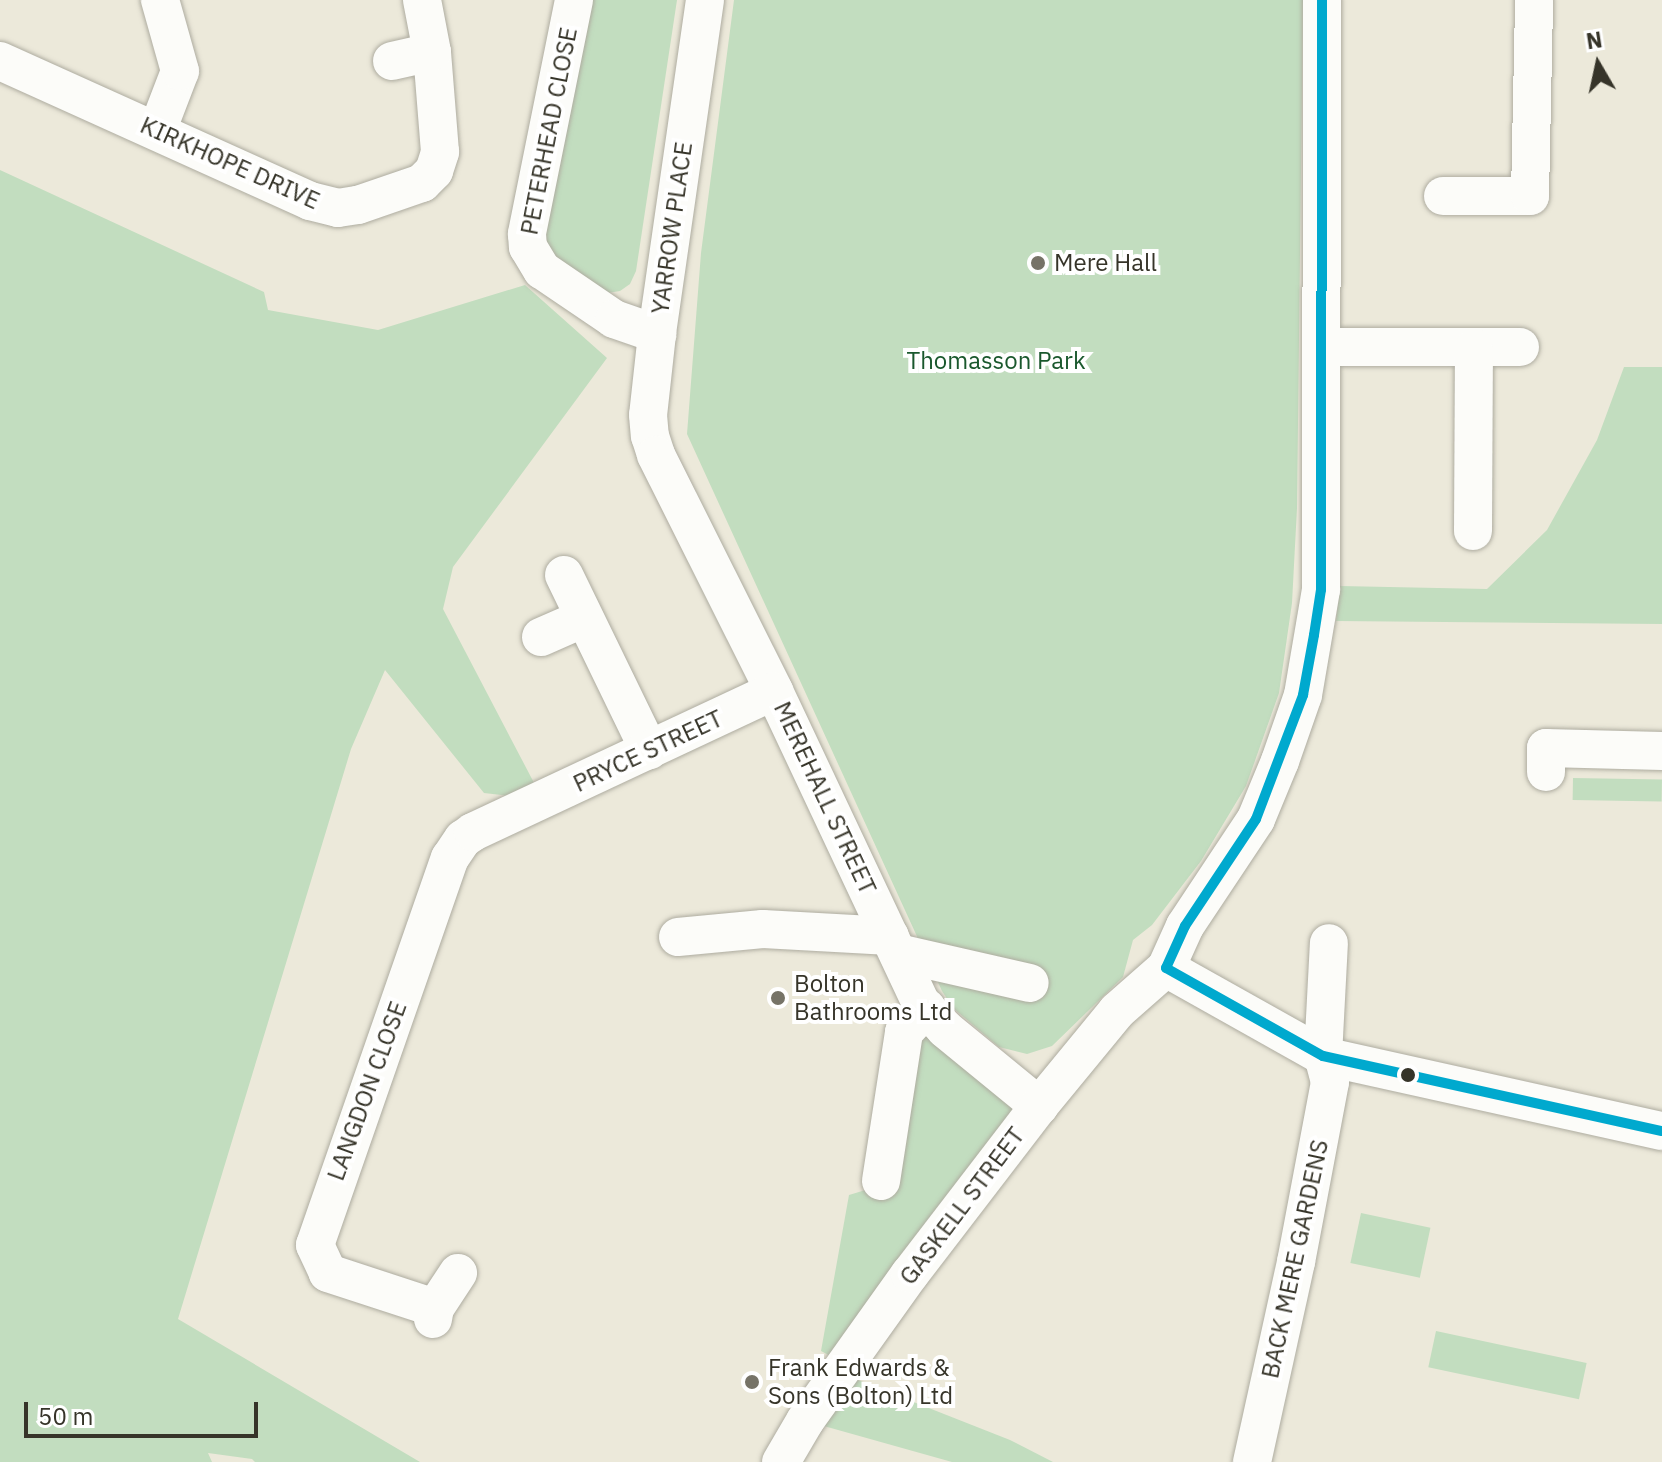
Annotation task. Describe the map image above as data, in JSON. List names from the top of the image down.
{
  "streets": {
    "street": [
      "PETERHEAD CLOSE",
      "KIRKHOPE DRIVE",
      "YARROW PLACE",
      "PRYCE STREET",
      "MEREHALL STREET",
      "LANGDON CLOSE",
      "GASKELL STREET",
      "BACK MERE GARDENS"
    ]
  },
  "crossings": [
    ["PETERHEAD CLOSE", "YARROW PLACE"],
    ["YARROW PLACE", "MEREHALL STREET"],
    ["PRYCE STREET", "MEREHALL STREET"],
    ["PRYCE STREET", "LANGDON CLOSE"],
    ["MEREHALL STREET", "GASKELL STREET"]
  ],
  "parks": ["Thomasson Park"],
  "places": ["Mere Hall", "Bolton Bathrooms Ltd", "Frank Edwards & Sons (Bolton) Ltd"],
  "scale_bar": "50 m",
  "north": "top"
}
